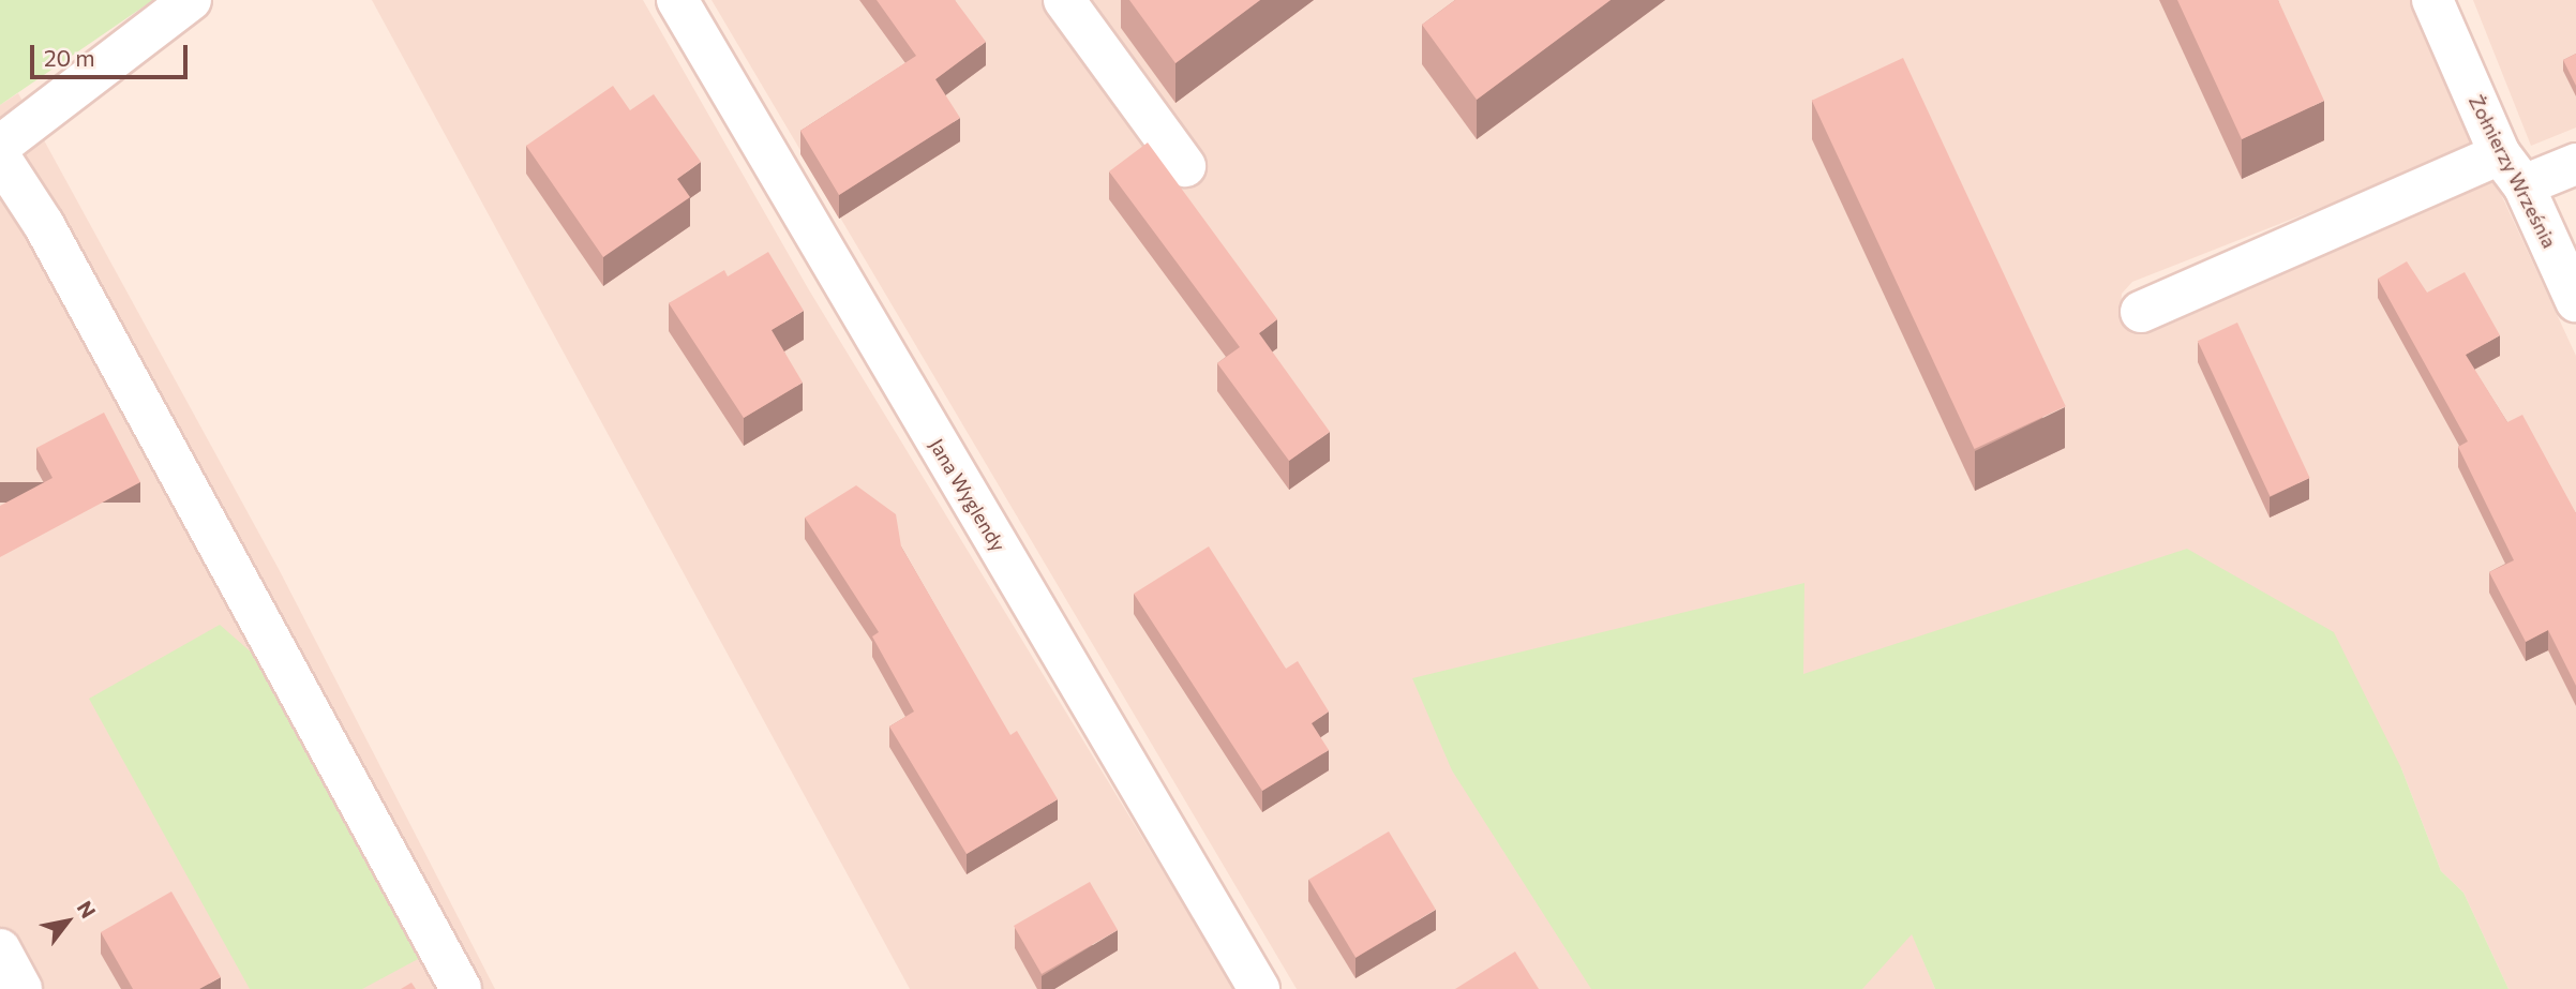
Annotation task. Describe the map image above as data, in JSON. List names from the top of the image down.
{
  "streets": {
    "street": ["Żołnierzy Września", "Jana Wyglendy"]
  },
  "scale_bar": "20 m",
  "north": "top right"
}
